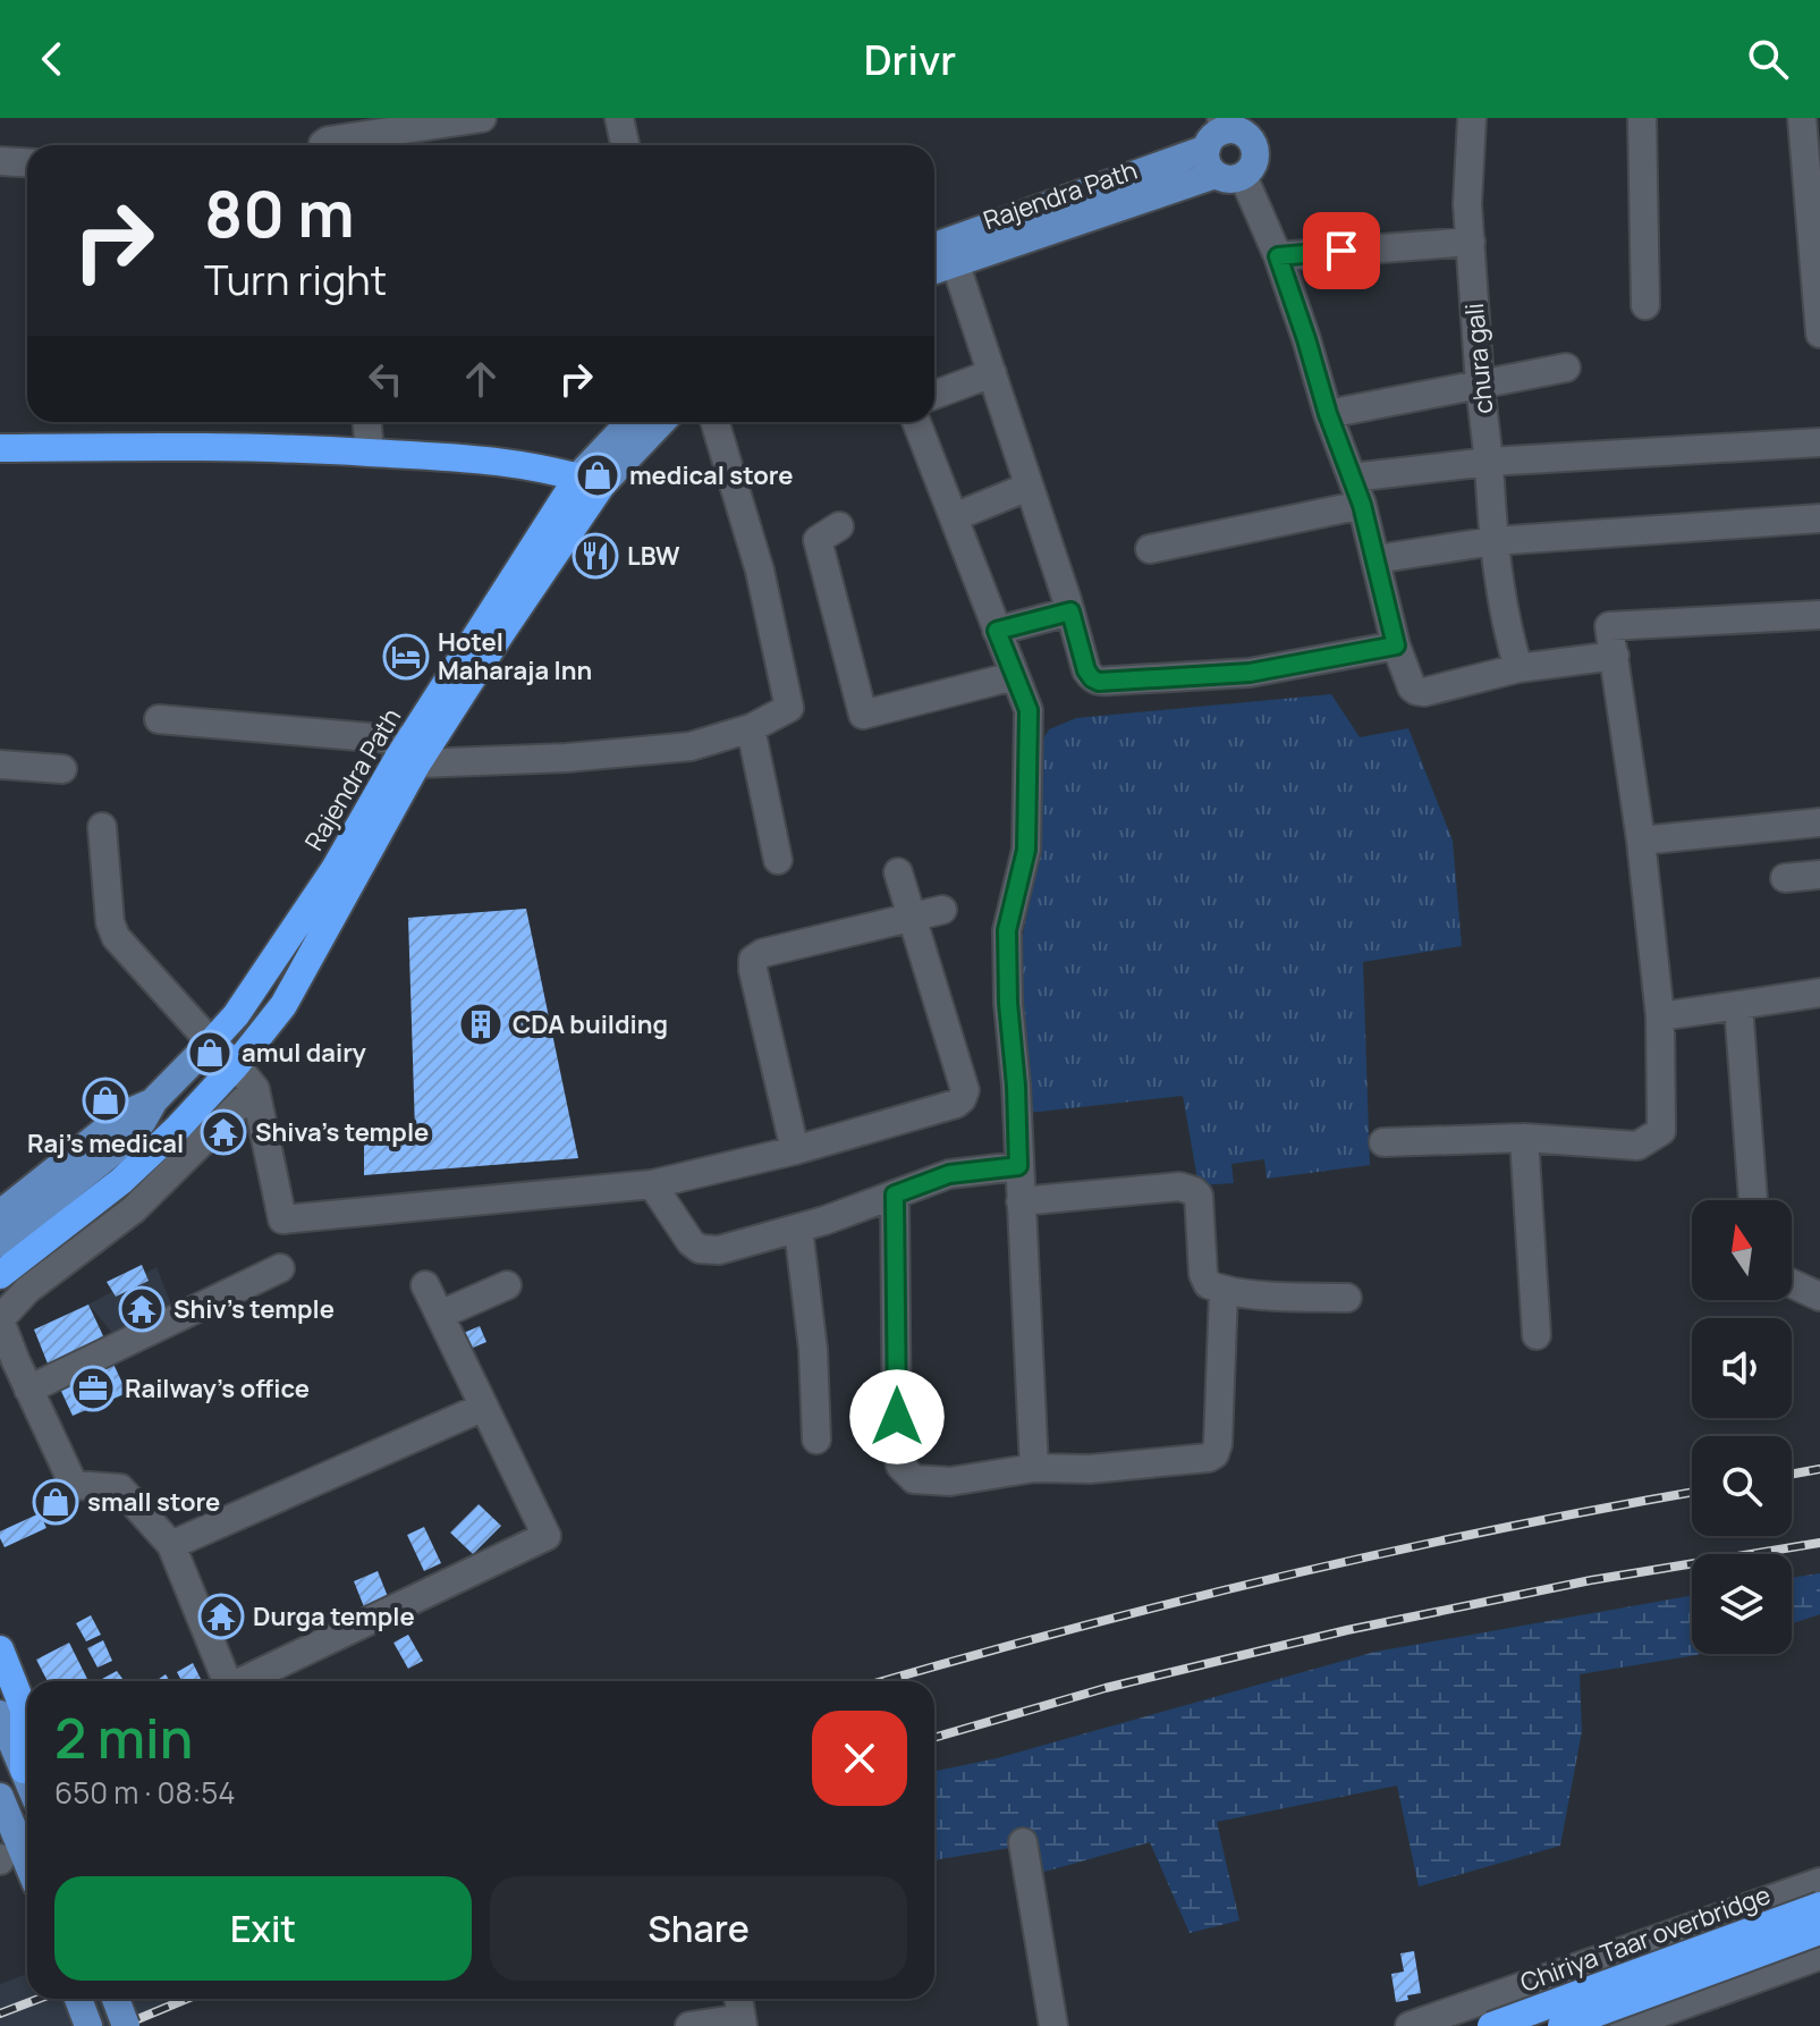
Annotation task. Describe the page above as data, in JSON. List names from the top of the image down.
{
  "streets": {
    "highway": ["Rajendra Path", "Chiriya Taar overbridge"],
    "street": ["chura gali"]
  },
  "places": {
    "shop": [
      "medical store",
      "amul dairy",
      "Raj's medical",
      "small store"
    ],
    "restaurant": ["LBW"],
    "hotel": ["Hotel Maharaja Inn"],
    "building": ["CDA building"],
    "temple": ["Shiva's temple", "Shiv's temple", "Durga temple"],
    "office": ["Railway's office"]
  },
  "north": "top",
  "page": {
    "header": "Drivr",
    "turn": ["80 m", "Turn right"],
    "heading": ["2 min", "650 m · 08:54"],
    "buttons": ["Exit", "Share"]
  }
}
